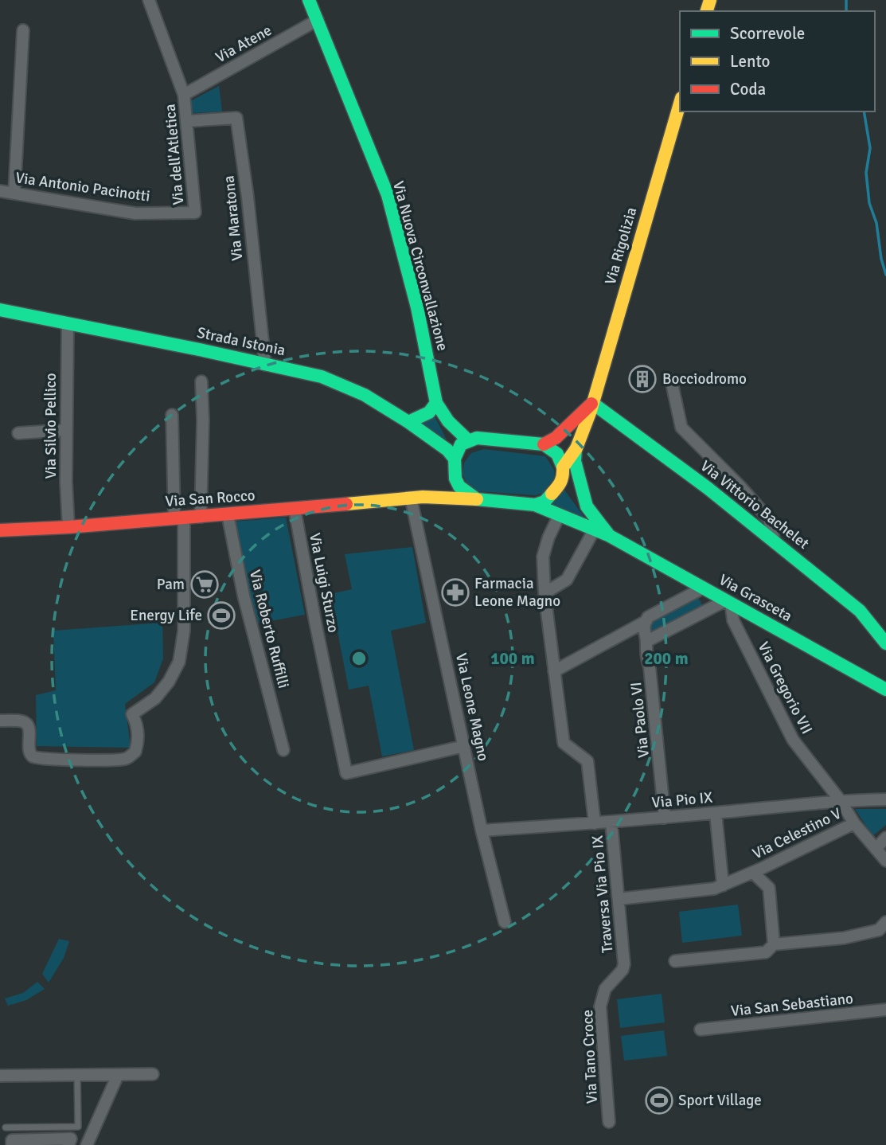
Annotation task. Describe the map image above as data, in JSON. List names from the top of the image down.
{
  "streets": {
    "street": [
      "Via Atene",
      "Via dell'Atletica",
      "Via Antonio Pacinotti",
      "Via Maratona",
      "Via Rigolizia",
      "Via Nuova Circonvallazione",
      "Strada Istonia",
      "Via Silvio Pellico",
      "Via San Rocco",
      "Via Vittorio Bachelet",
      "Via Luigi Sturzo",
      "Via Grasceta",
      "Via Roberto Ruffilli",
      "Via Gregorio VII",
      "Via Leone Magno",
      "Via Paolo VI",
      "Via Pio IX",
      "Via Celestino V",
      "Traversa Via Pio IX",
      "Via San Sebastiano",
      "Via Tano Croce"
    ]
  },
  "crossings": [
    ["Via Atene", "Via dell'Atletica"],
    ["Via Atene", "Via Nuova Circonvallazione"],
    ["Via dell'Atletica", "Via Antonio Pacinotti"],
    ["Via dell'Atletica", "Via Maratona"],
    ["Via Maratona", "Strada Istonia"],
    ["Via Rigolizia", "Via Vittorio Bachelet"],
    ["Via Nuova Circonvallazione", "Strada Istonia"],
    ["Strada Istonia", "Via Silvio Pellico"],
    ["Via Silvio Pellico", "Via San Rocco"],
    ["Via San Rocco", "Via Luigi Sturzo"],
    ["Via San Rocco", "Via Roberto Ruffilli"],
    ["Via San Rocco", "Via Leone Magno"],
    ["Via Luigi Sturzo", "Via Leone Magno"],
    ["Via Grasceta", "Via Gregorio VII"],
    ["Via Gregorio VII", "Via Pio IX"],
    ["Via Gregorio VII", "Via Celestino V"],
    ["Via Leone Magno", "Via Pio IX"],
    ["Via Paolo VI", "Via Pio IX"],
    ["Via Pio IX", "Traversa Via Pio IX"],
    ["Via Celestino V", "Traversa Via Pio IX"],
    ["Traversa Via Pio IX", "Via Tano Croce"]
  ],
  "places": {
    "building": ["Bocciodromo"],
    "supermarket": ["Pam"],
    "pharmacy": ["Farmacia Leone Magno"],
    "sports": ["Energy Life", "Sport Village"]
  },
  "legend": ["Scorrevole", "Lento", "Coda"],
  "rings": ["100 m", "200 m"]
}
